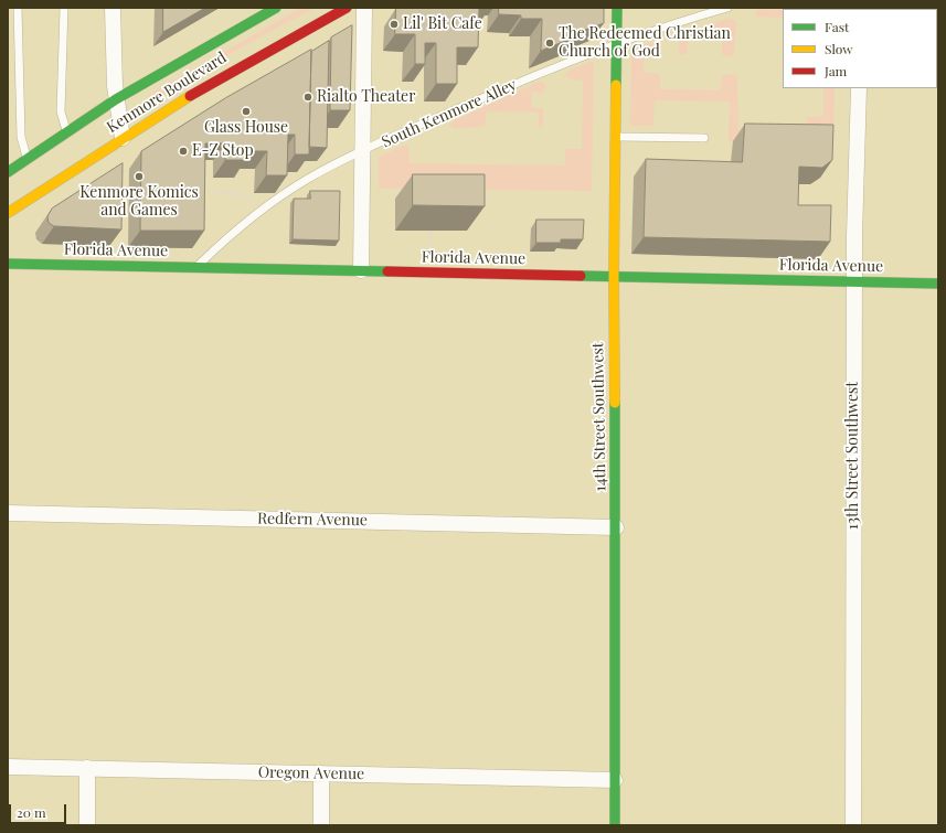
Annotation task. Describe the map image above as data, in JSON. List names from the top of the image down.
{
  "streets": {
    "street": [
      "Kenmore Boulevard",
      "Florida Avenue",
      "14th Street Southwest",
      "13th Street Southwest",
      "Redfern Avenue",
      "Oregon Avenue"
    ],
    "lane": ["South Kenmore Alley"]
  },
  "crossings": [
    ["South Kenmore Alley", "Florida Avenue"],
    ["South Kenmore Alley", "14th Street Southwest"],
    ["Florida Avenue", "14th Street Southwest"],
    ["Florida Avenue", "13th Street Southwest"],
    ["14th Street Southwest", "Redfern Avenue"],
    ["14th Street Southwest", "Oregon Avenue"]
  ],
  "places": [
    "Lil' Bit Cafe",
    "The Redeemed Christian Church of God",
    "Rialto Theater",
    "Glass House",
    "E-Z Stop",
    "Kenmore Komics and Games"
  ],
  "legend": ["Fast", "Slow", "Jam"],
  "scale_bar": "20 m"
}
